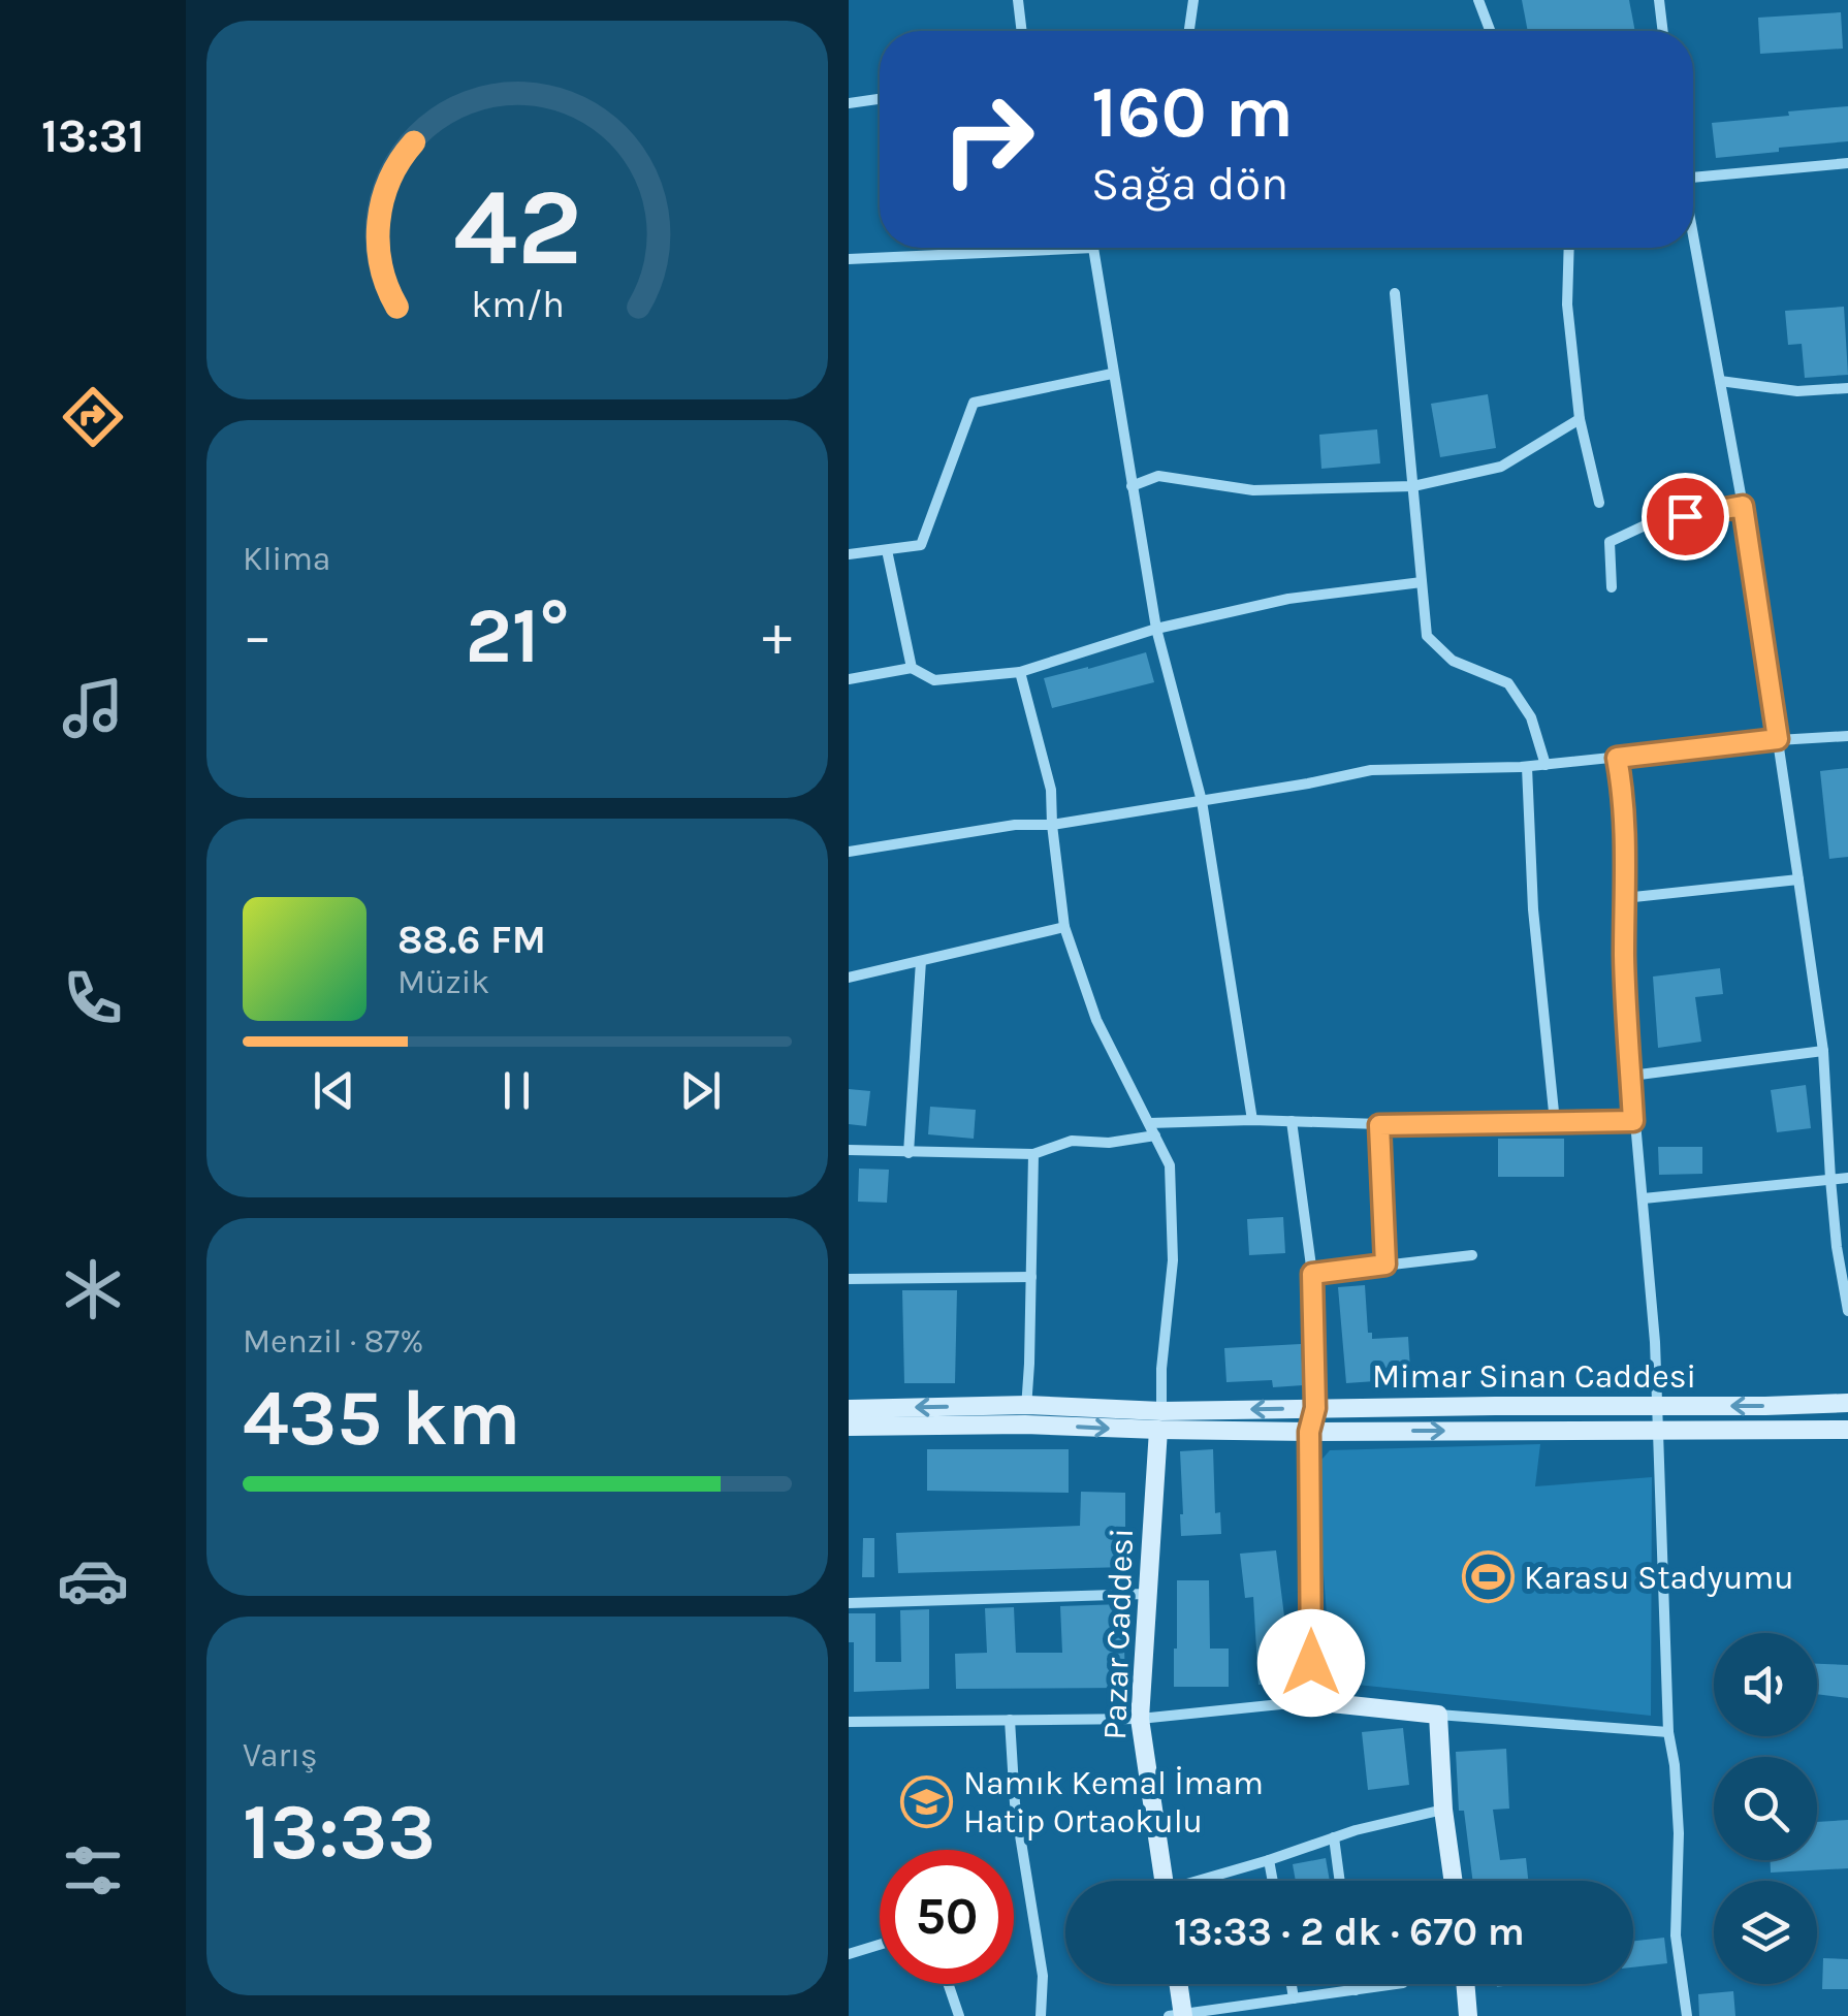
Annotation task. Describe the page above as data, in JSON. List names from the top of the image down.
{
  "streets": {
    "main road": ["Mimar Sinan Caddesi", "Pazar Caddesi"]
  },
  "crossings": [
    ["Mimar Sinan Caddesi", "Pazar Caddesi"]
  ],
  "places": {
    "sports": ["Karasu Stadyumu"],
    "school or university": ["Namık Kemal İmam Hatip Ortaokulu"]
  },
  "page": {
    "tabs": "13:31",
    "turn": ["160 m", "Sağa dön"],
    "tile": [
      "Klima",
      ["Menzil · 87%", "435 km"],
      ["Varış", "13:33"]
    ],
    "heat": ["−", "21°", "+"],
    "song": ["88.6 FM", "Müzik"],
    "limit": "50",
    "trip": "13:33 · 2 dk · 670 m",
    "gauge": ["42", "km/h"]
  }
}
